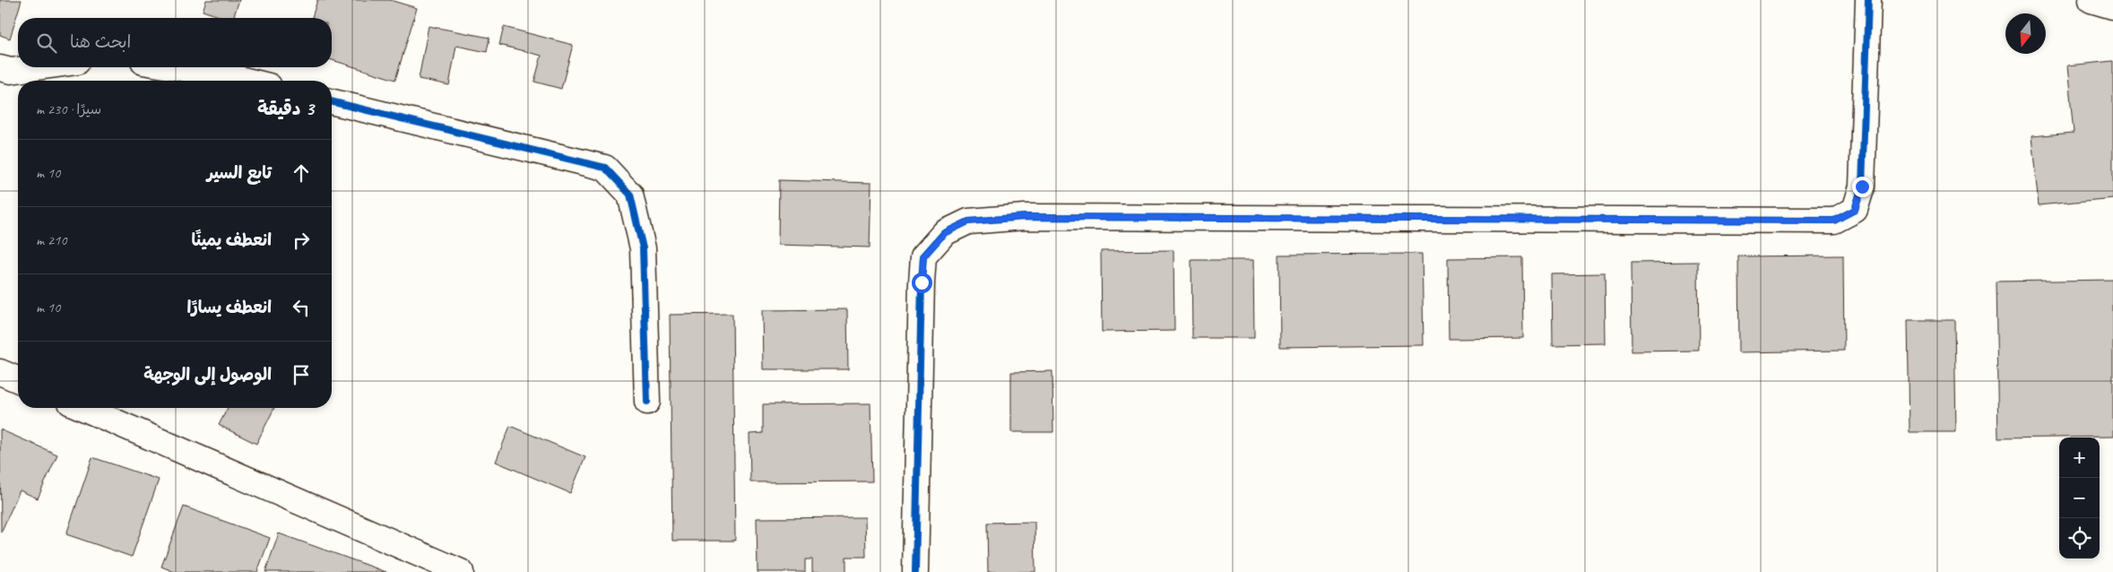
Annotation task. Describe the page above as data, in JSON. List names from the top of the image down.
{
  "north": "bottom",
  "page": {
    "search": "ابحث هنا",
    "heading": ["3 دقيقة", "سيرًا · 230 m"],
    "list": [
      ["تابع السير", "10 m"],
      ["انعطف يمينًا", "210 m"],
      ["انعطف يسارًا", "10 m"],
      "الوصول إلى الوجهة"
    ],
    "map_buttons": ["+", "−"]
  }
}
